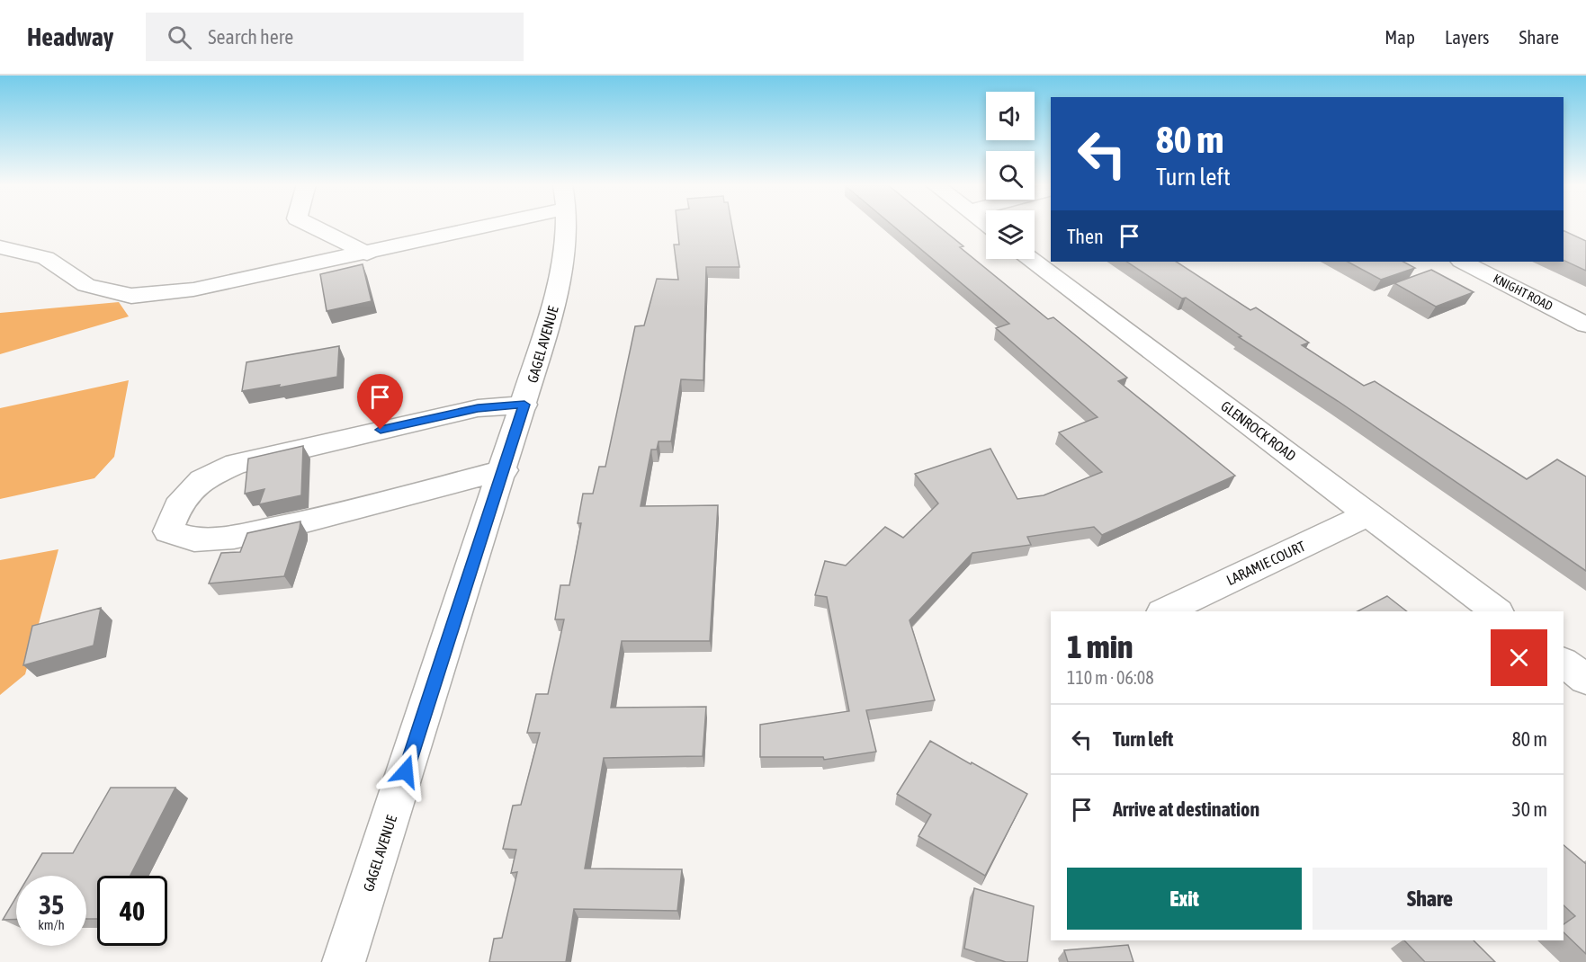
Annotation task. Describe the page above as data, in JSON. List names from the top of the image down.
{
  "streets": {
    "street": [
      "KNIGHT ROAD",
      "GAGEL AVENUE",
      "GLENROCK ROAD",
      "LARAMIE COURT"
    ]
  },
  "crossings": [
    ["GLENROCK ROAD", "LARAMIE COURT"]
  ],
  "page": {
    "header": "Headway",
    "search": "Search here",
    "nav": ["Map", "Layers", "Share"],
    "turn": ["80 m", "Turn left"],
    "then": "Then",
    "heading": ["1 min", "110 m · 06:08"],
    "list": [
      {
        "name": "Turn left",
        "value": "80 m"
      },
      {
        "name": "Arrive at destination",
        "value": "30 m"
      }
    ],
    "buttons": ["Exit", "Share"],
    "speed": "35 km/h",
    "limit": "40"
  }
}
